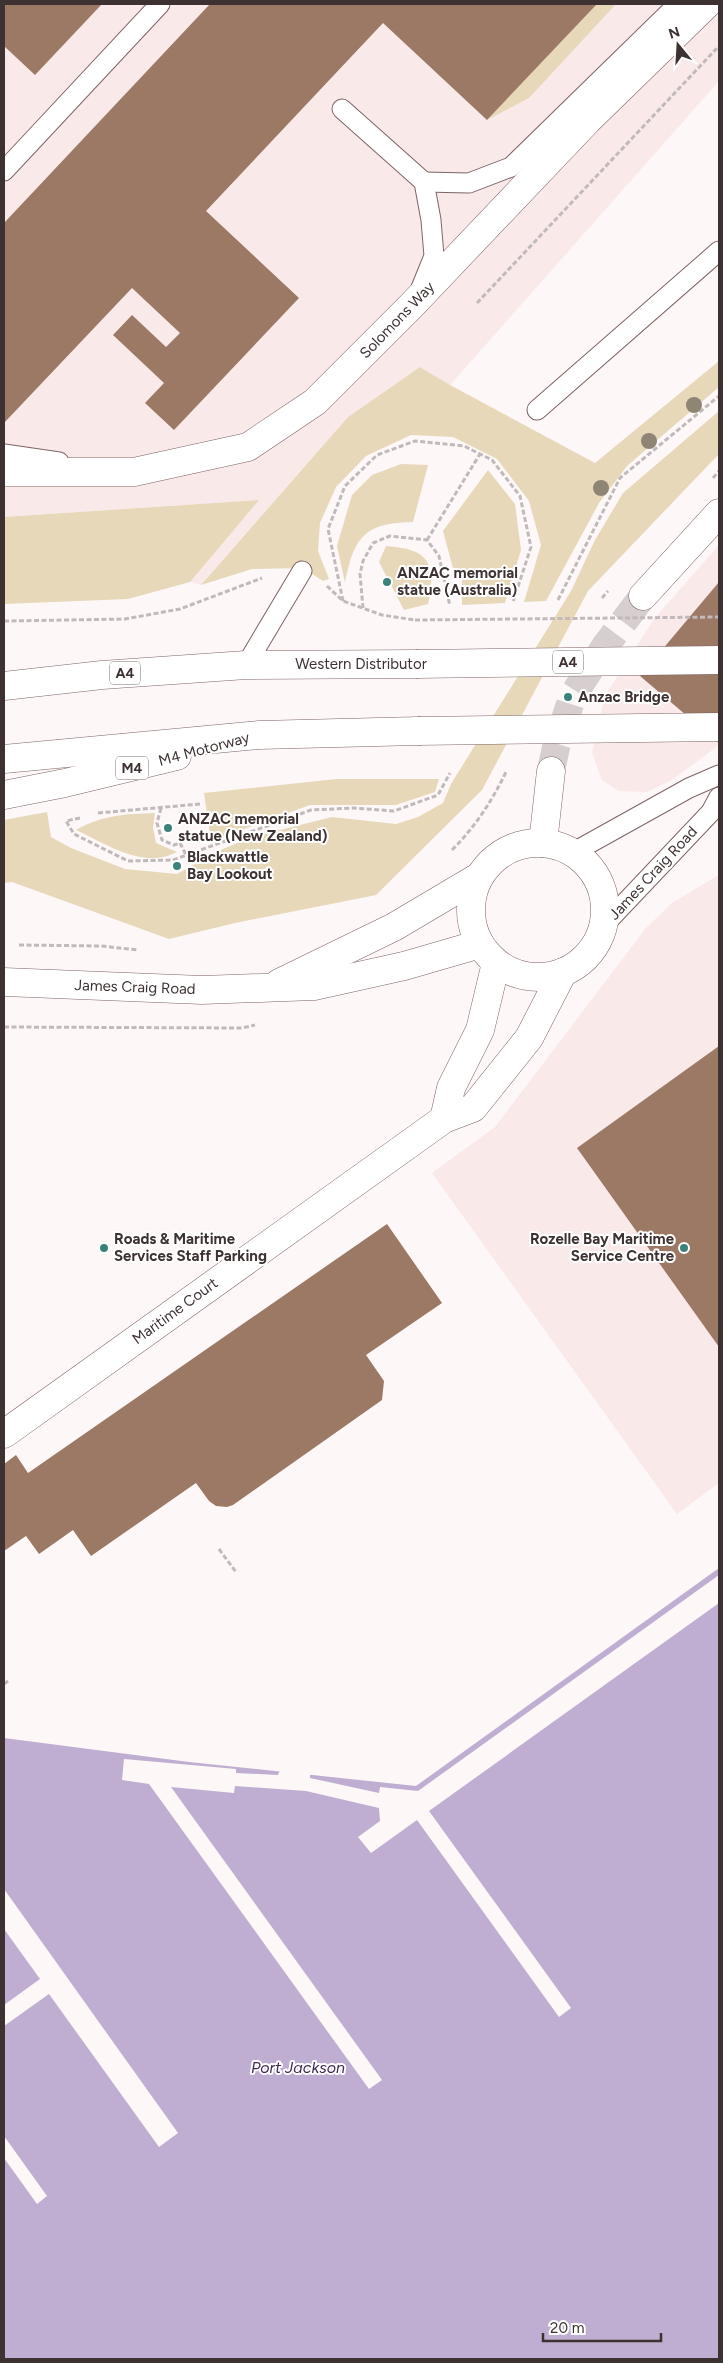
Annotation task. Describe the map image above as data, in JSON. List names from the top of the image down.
{
  "streets": {
    "main road": [
      "Solomons Way",
      "A4",
      "Western Distributor",
      "M4 Motorway",
      "M4",
      "James Craig Road",
      "Maritime Court"
    ]
  },
  "crossings": [
    ["James Craig Road", "Maritime Court"]
  ],
  "water": ["Port Jackson"],
  "places": [
    "ANZAC memorial statue (Australia)",
    "Anzac Bridge",
    "ANZAC memorial statue (New Zealand)",
    "Blackwattle Bay Lookout",
    "Roads & Maritime Services Staff Parking",
    "Rozelle Bay Maritime Service Centre"
  ],
  "scale_bar": "20 m",
  "north": "top"
}
